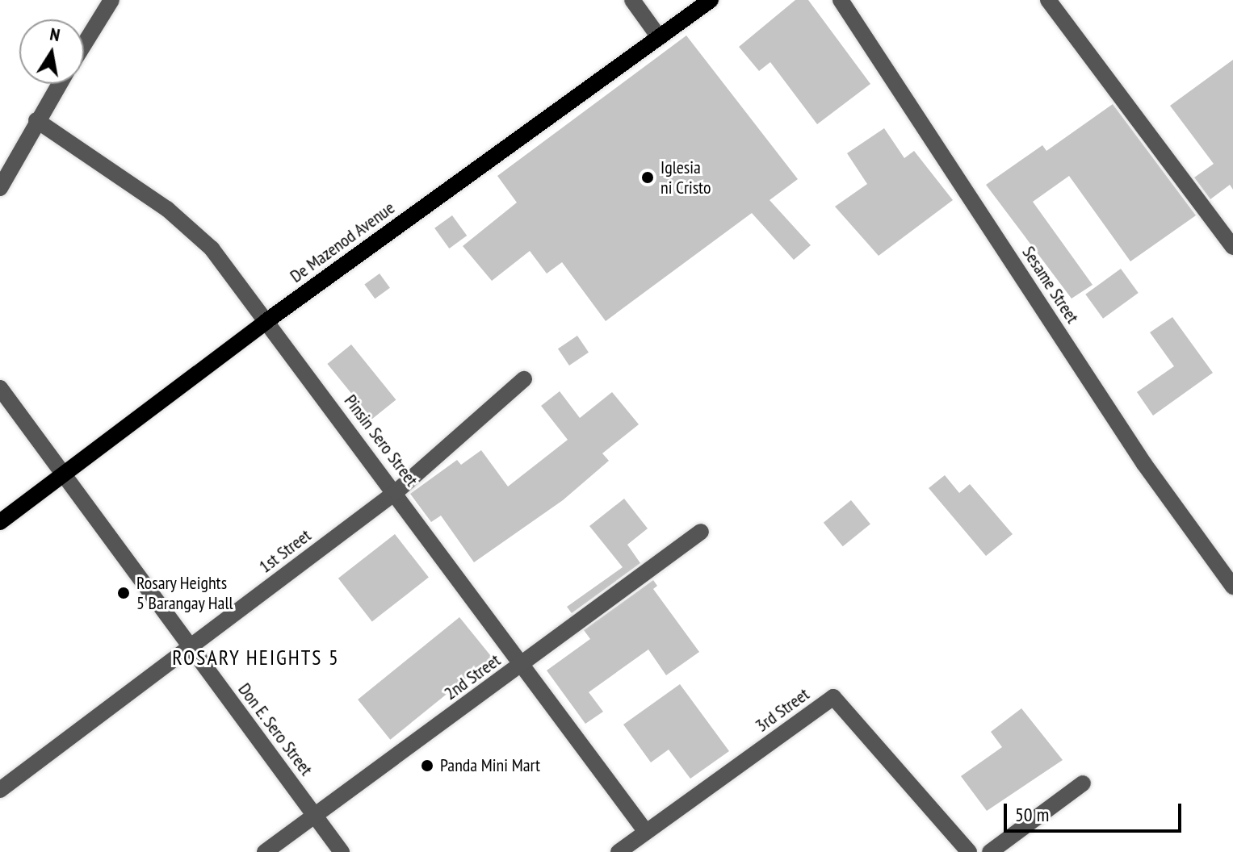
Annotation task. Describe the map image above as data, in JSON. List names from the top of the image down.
{
  "streets": {
    "main road": ["De Mazenod Avenue"],
    "street": [
      "Sesame Street",
      "Pinsin Sero Street",
      "1st Street",
      "2nd Street",
      "3rd Street",
      "Don E. Sero Street"
    ]
  },
  "crossings": [
    ["De Mazenod Avenue", "Pinsin Sero Street"],
    ["De Mazenod Avenue", "Don E. Sero Street"],
    ["Pinsin Sero Street", "1st Street"],
    ["Pinsin Sero Street", "2nd Street"],
    ["Pinsin Sero Street", "3rd Street"],
    ["1st Street", "Don E. Sero Street"],
    ["2nd Street", "Don E. Sero Street"]
  ],
  "districts": ["ROSARY HEIGHTS 5"],
  "places": ["Iglesia ni Cristo", "Rosary Heights 5 Barangay Hall", "Panda Mini Mart"],
  "scale_bar": "50 m",
  "north": "top"
}
